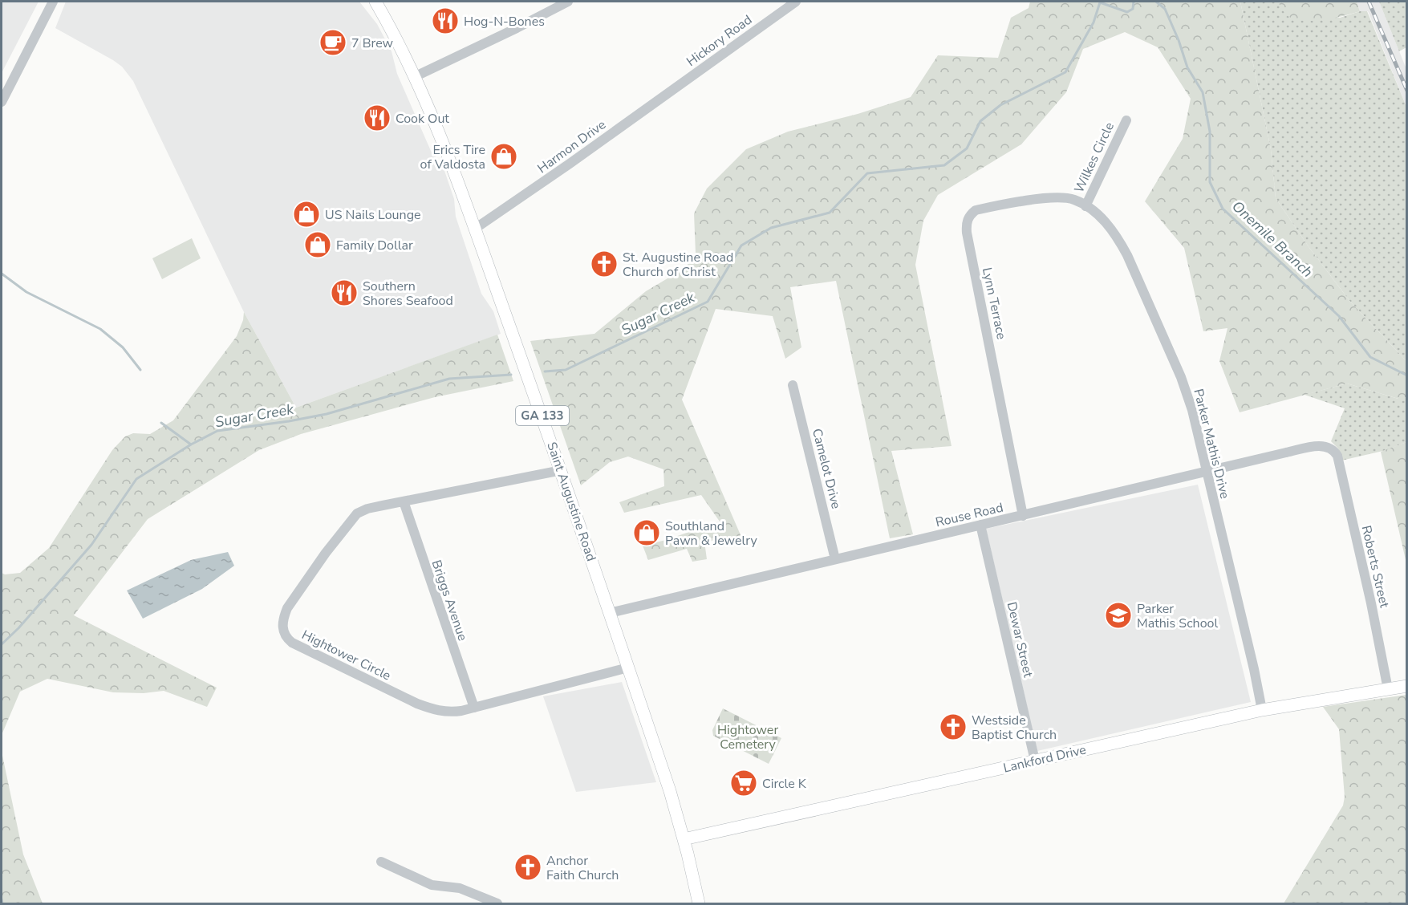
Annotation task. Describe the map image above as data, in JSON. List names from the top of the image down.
{
  "streets": {
    "main road": ["GA 133", "Saint Augustine Road", "Lankford Drive"],
    "street": [
      "Hickory Road",
      "Harmon Drive",
      "Wilkes Circle",
      "Lynn Terrace",
      "Parker Mathis Drive",
      "Camelot Drive",
      "Rouse Road",
      "Roberts Street",
      "Briggs Avenue",
      "Dewar Street",
      "Hightower Circle"
    ]
  },
  "crossings": [
    ["Hickory Road", "Harmon Drive"],
    ["Harmon Drive", "Saint Augustine Road"],
    ["Wilkes Circle", "Lynn Terrace"],
    ["Wilkes Circle", "Parker Mathis Drive"],
    ["Lynn Terrace", "Parker Mathis Drive"],
    ["Lynn Terrace", "Rouse Road"],
    ["Parker Mathis Drive", "Rouse Road"],
    ["Parker Mathis Drive", "Lankford Drive"],
    ["Camelot Drive", "Rouse Road"],
    ["Saint Augustine Road", "Rouse Road"],
    ["Saint Augustine Road", "Hightower Circle"],
    ["Saint Augustine Road", "Lankford Drive"],
    ["Rouse Road", "Roberts Street"],
    ["Rouse Road", "Dewar Street"],
    ["Roberts Street", "Lankford Drive"],
    ["Briggs Avenue", "Hightower Circle"],
    ["Dewar Street", "Lankford Drive"]
  ],
  "water": ["Onemile Branch", "Sugar Creek"],
  "parks": ["Hightower Cemetery"],
  "places": {
    "restaurant": ["Hog-N-Bones", "Cook Out", "Southern Shores Seafood"],
    "cafe": ["7 Brew"],
    "shop": [
      "Erics Tire of Valdosta",
      "US Nails Lounge",
      "Family Dollar",
      "Southland Pawn & Jewelry"
    ],
    "church": ["St. Augustine Road Church of Christ", "Westside Baptist Church", "Anchor Faith Church"],
    "school or university": ["Parker Mathis School"],
    "supermarket": ["Circle K"]
  }
}
